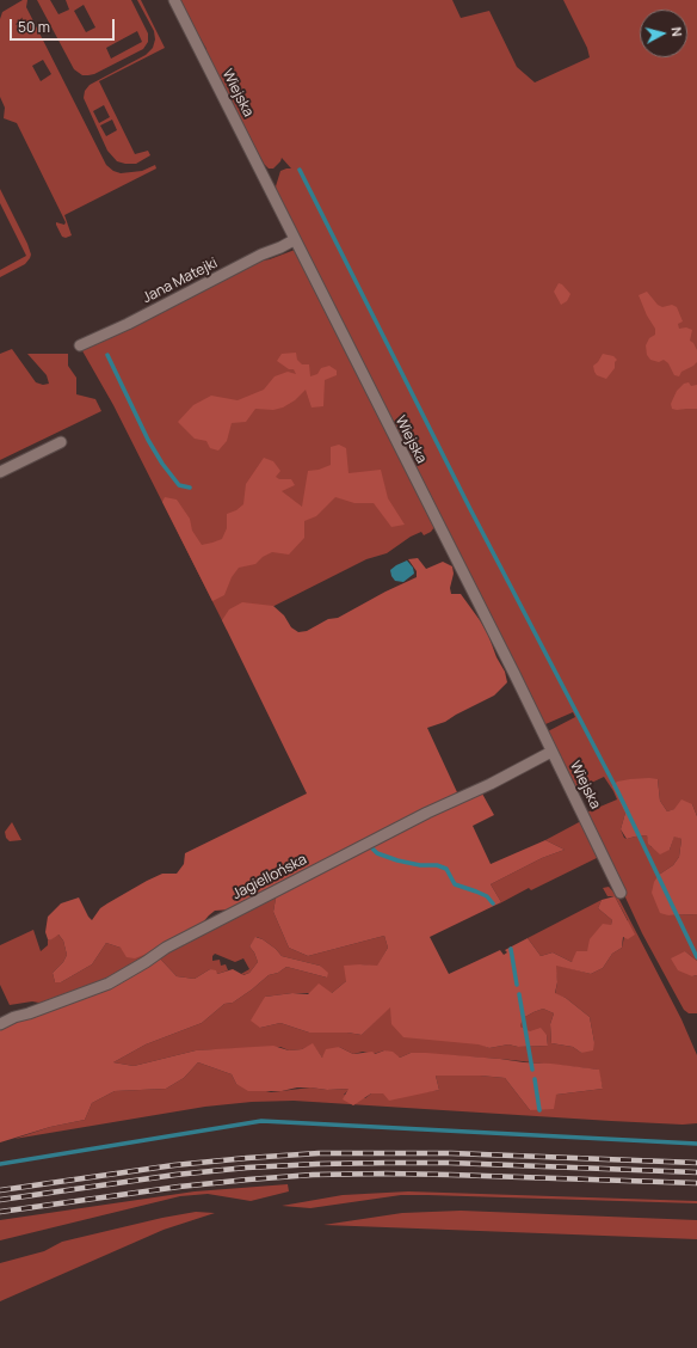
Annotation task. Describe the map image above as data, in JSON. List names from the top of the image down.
{
  "streets": {
    "street": ["Wiejska", "Jana Matejki", "Jagiellońska"]
  },
  "crossings": [
    ["Wiejska", "Jana Matejki"],
    ["Wiejska", "Jagiellońska"]
  ],
  "scale_bar": "50 m",
  "north": "right"
}
